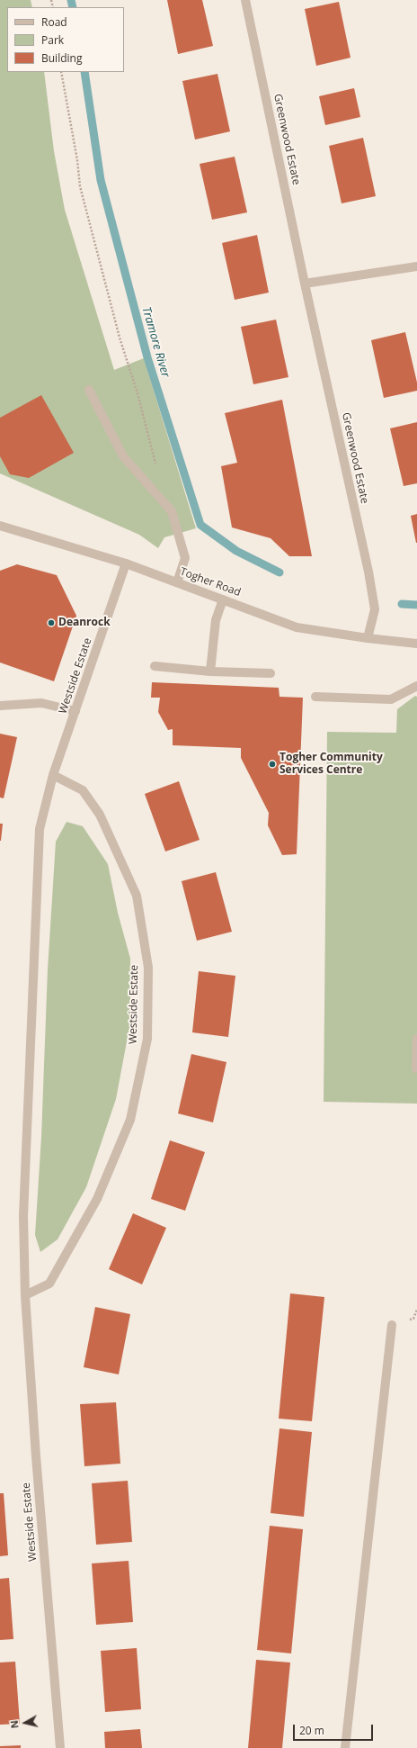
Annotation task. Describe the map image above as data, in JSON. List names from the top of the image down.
{
  "streets": {
    "street": ["Greenwood Estate", "Togher Road", "Westside Estate"]
  },
  "crossings": [
    ["Greenwood Estate", "Togher Road"],
    ["Togher Road", "Westside Estate"]
  ],
  "water": ["Tramore River"],
  "places": ["Deanrock", "Togher Community Services Centre"],
  "legend": ["Road", "Park", "Building"],
  "scale_bar": "20 m",
  "north": "left"
}
